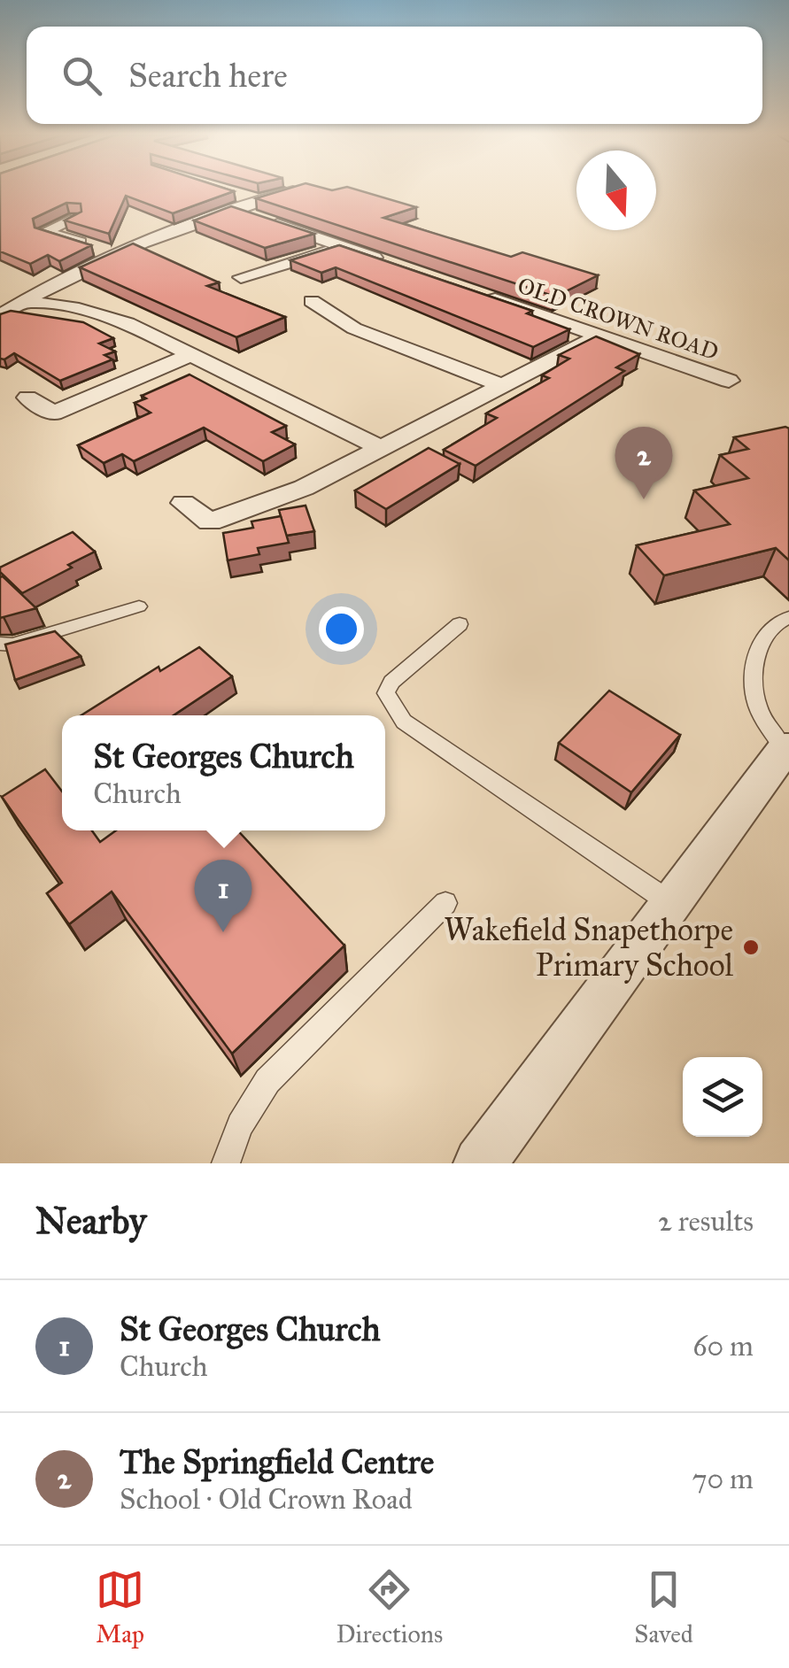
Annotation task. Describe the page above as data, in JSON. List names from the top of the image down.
{
  "streets": {
    "street": ["OLD CROWN ROAD"]
  },
  "places": ["Wakefield Snapethorpe Primary School"],
  "north": "bottom",
  "page": {
    "search": "Search here",
    "pins": ["2", "1"],
    "popup": ["St Georges Church", "Church"],
    "heading": ["Nearby", "2 results"],
    "list": [
      {
        "mark": "1",
        "name": "St Georges Church",
        "note": "Church",
        "value": "60 m"
      },
      {
        "mark": "2",
        "name": "The Springfield Centre",
        "note": "School · Old Crown Road",
        "value": "70 m"
      }
    ],
    "nav": ["Map", "Directions", "Saved"]
  }
}
